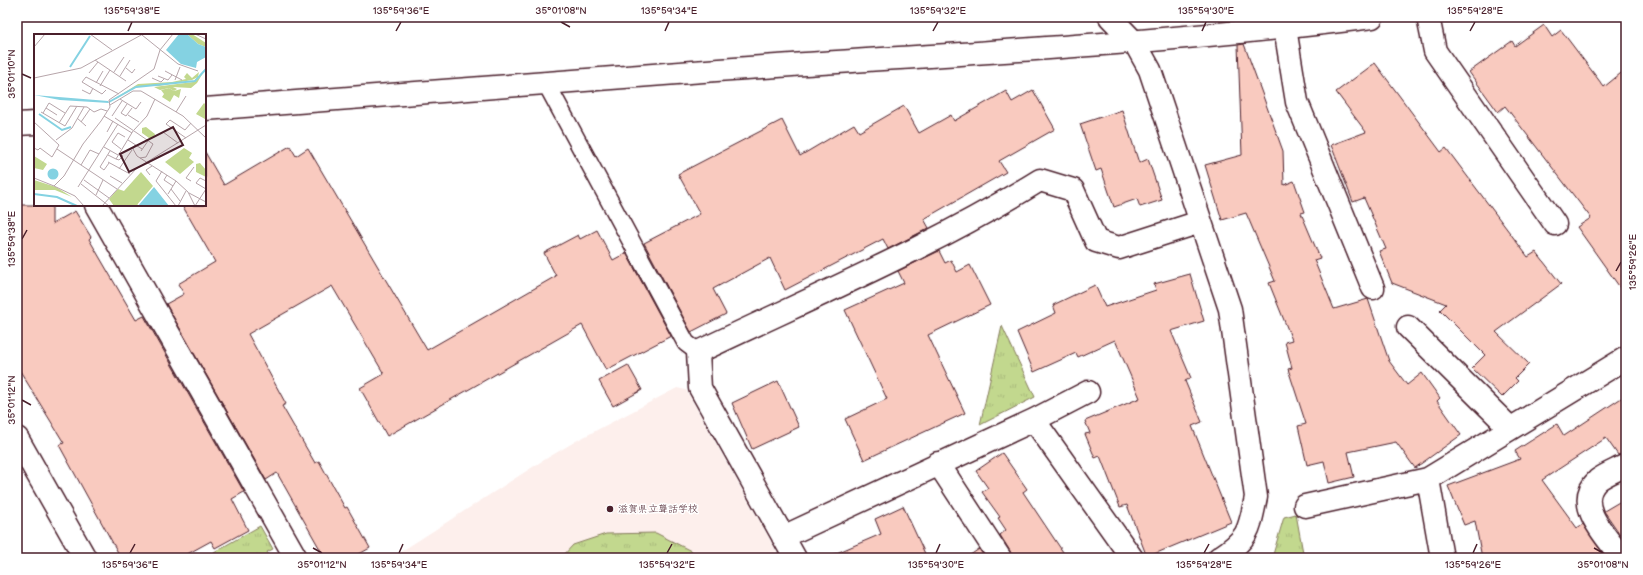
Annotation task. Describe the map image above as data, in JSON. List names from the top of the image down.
{
  "places": ["滋賀県立聾話学校"],
  "coordinates": [
    "135°59'38\"E",
    "135°59'36\"E",
    "35°01'08\"N",
    "135°59'34\"E",
    "135°59'32\"E",
    "135°59'30\"E",
    "135°59'28\"E",
    "35°01'10\"N",
    "135°59'26\"E",
    "35°01'12\"N"
  ]
}
